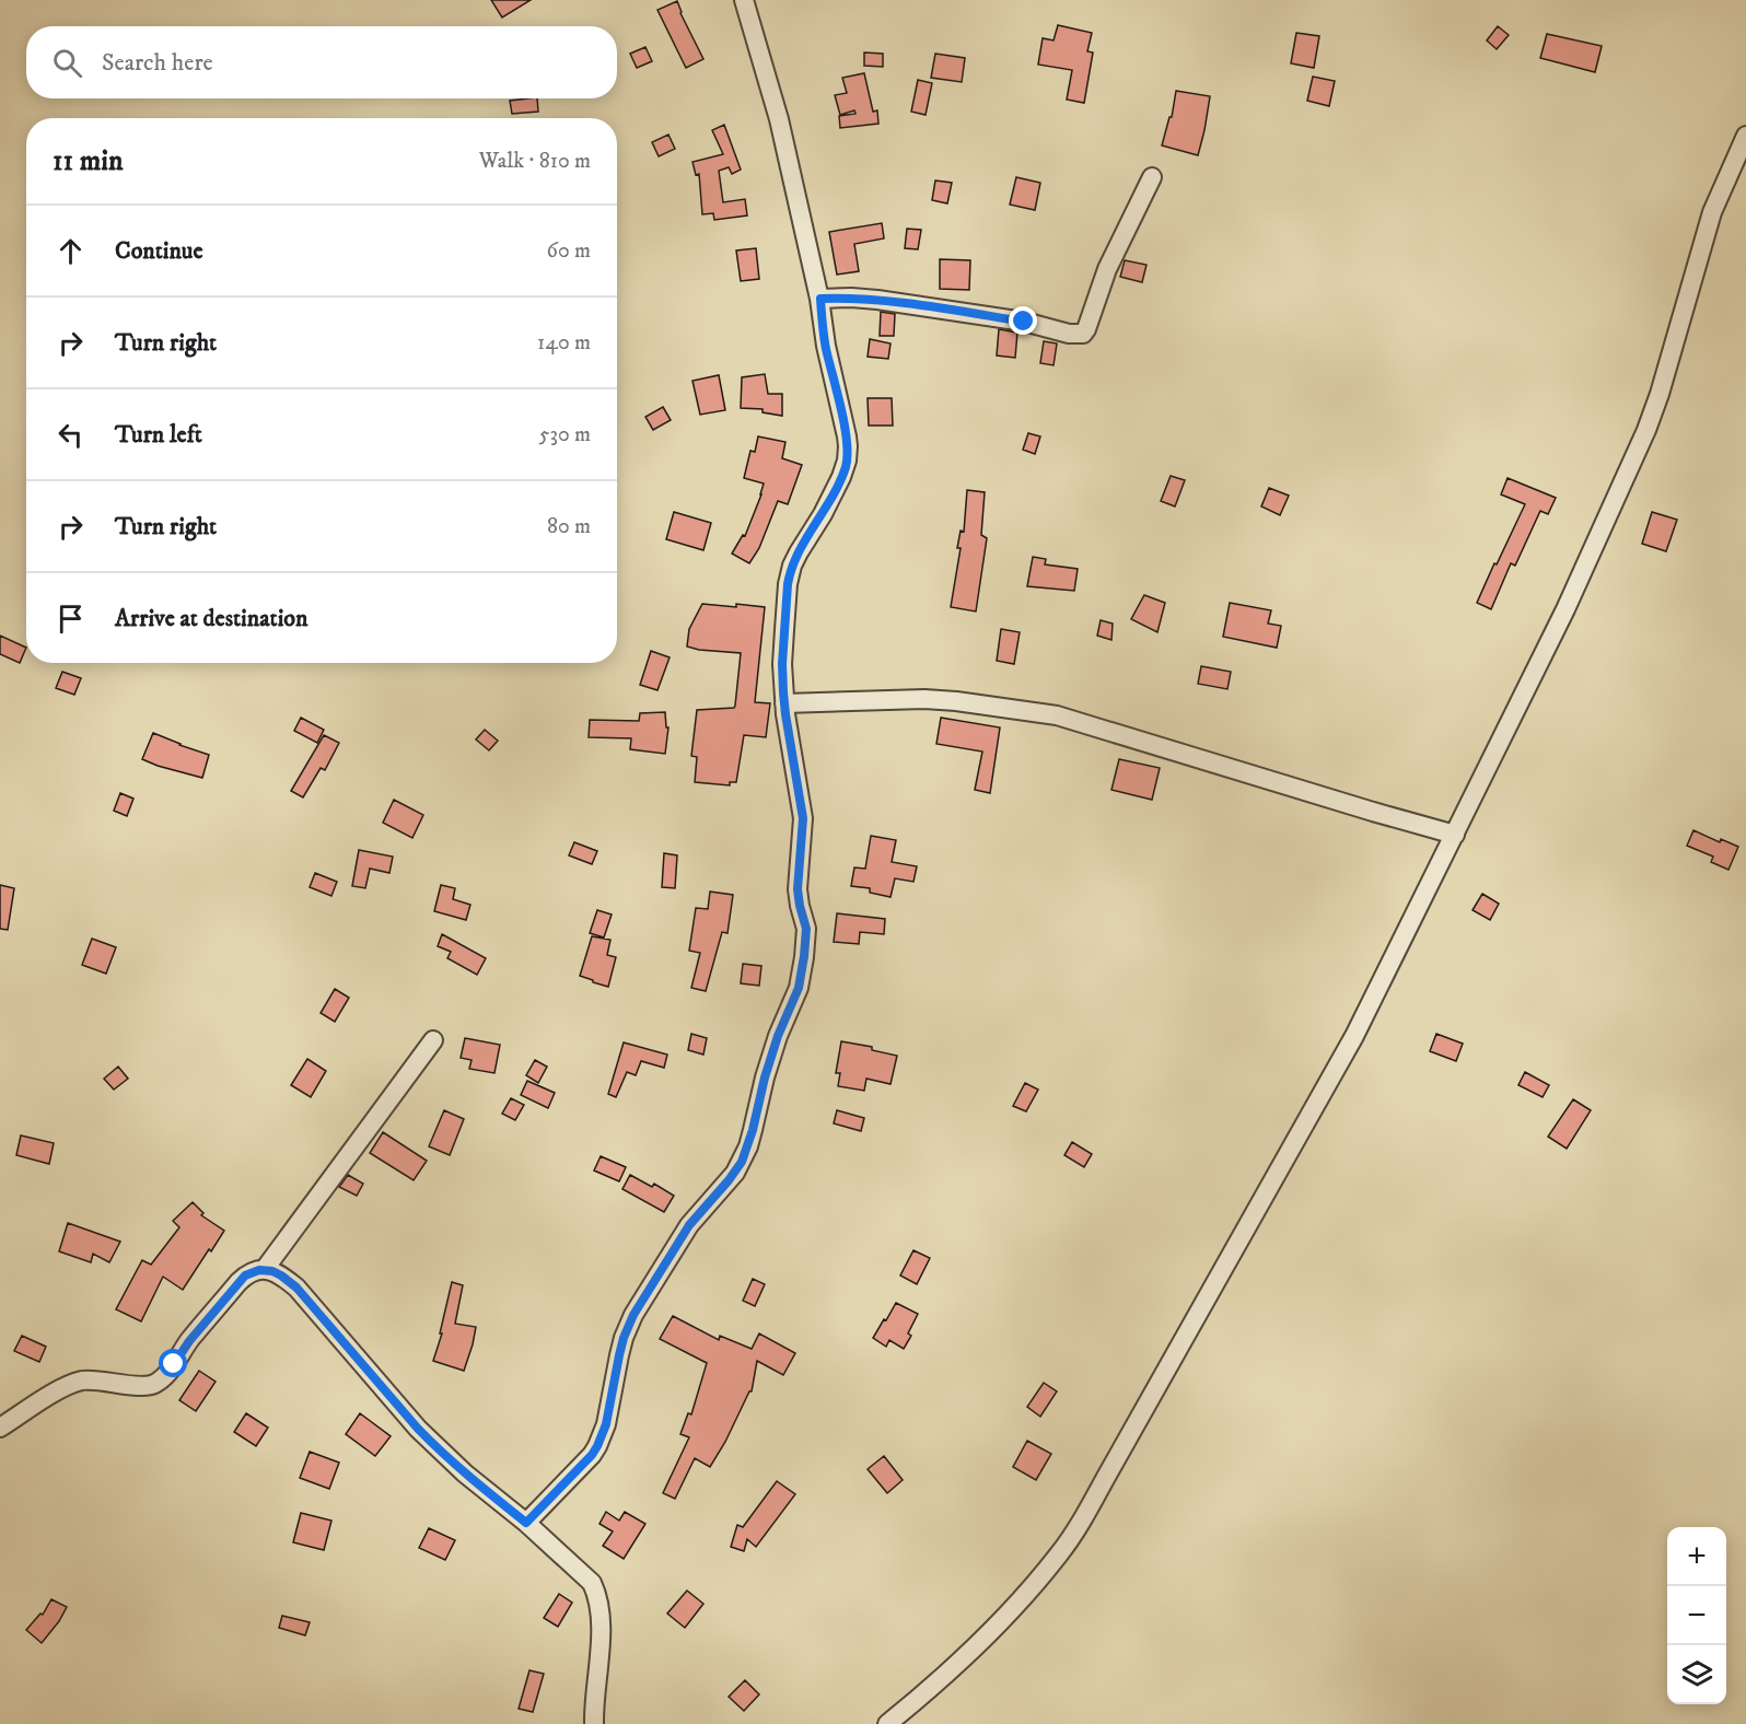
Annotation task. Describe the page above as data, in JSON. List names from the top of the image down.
{
  "page": {
    "search": "Search here",
    "heading": ["11 min", "Walk · 810 m"],
    "list": [
      ["Continue", "60 m"],
      ["Turn right", "140 m"],
      ["Turn left", "530 m"],
      ["Turn right", "80 m"],
      "Arrive at destination"
    ],
    "map_buttons": ["+", "−"]
  }
}
